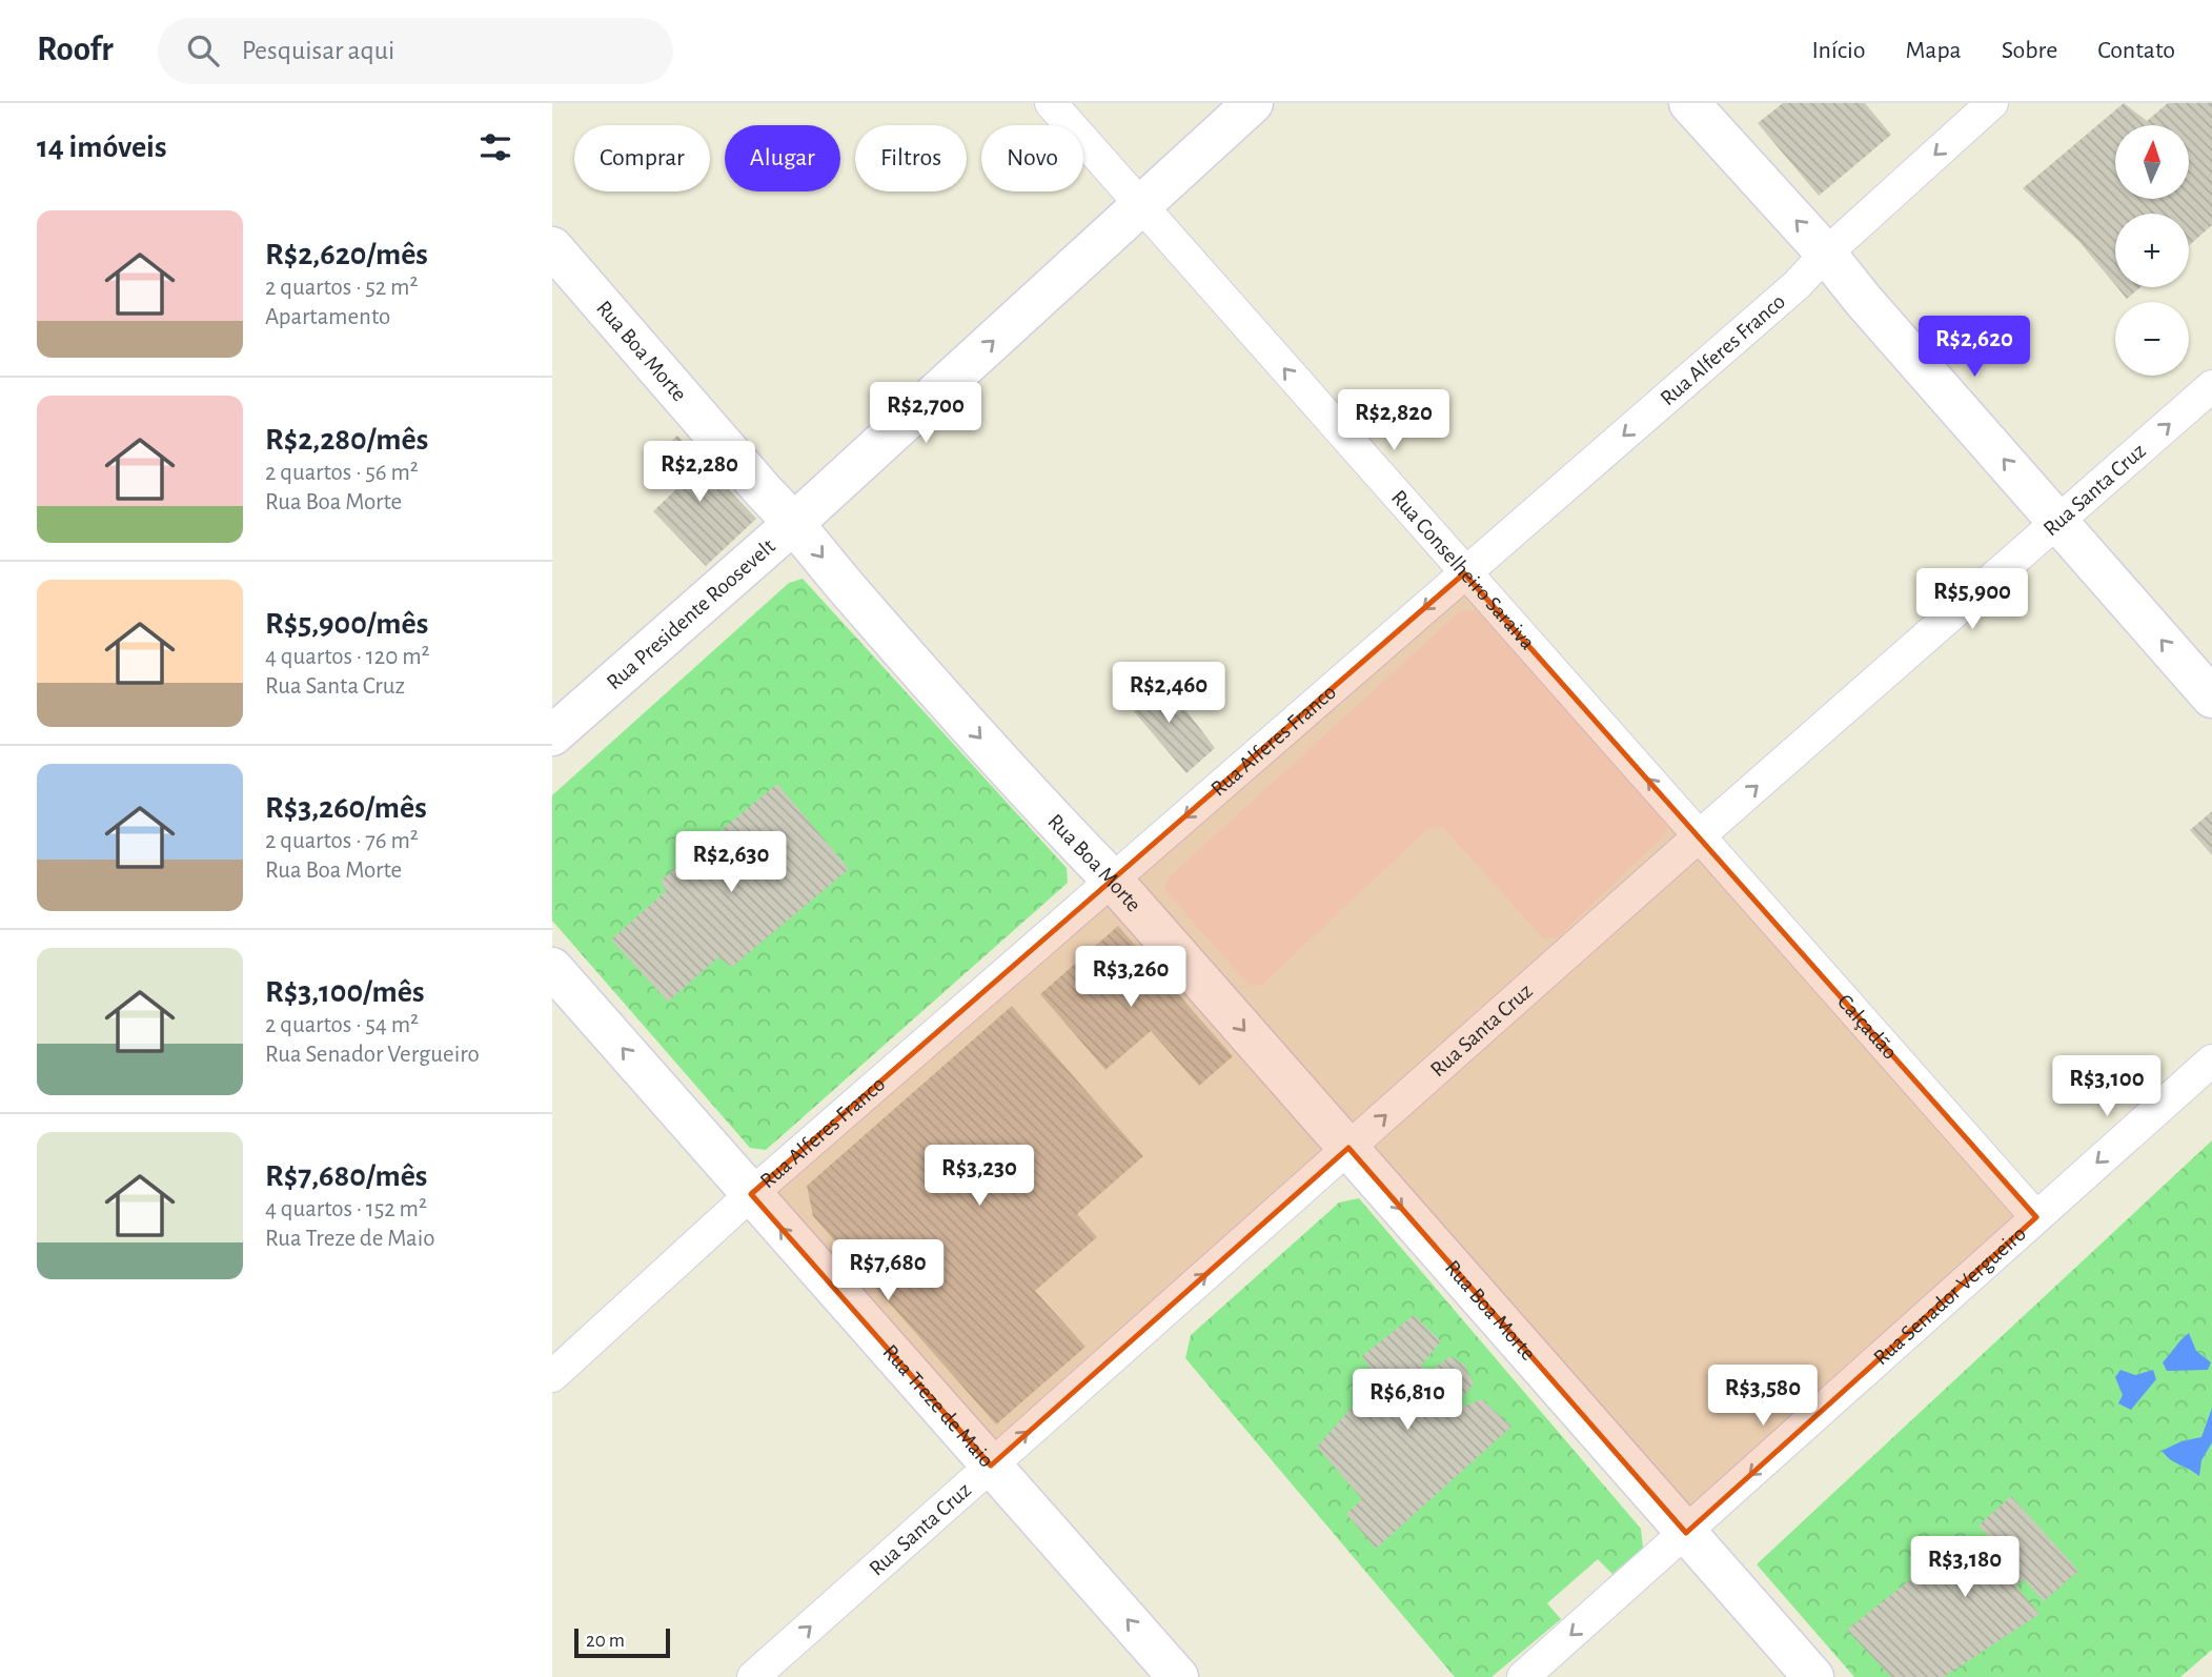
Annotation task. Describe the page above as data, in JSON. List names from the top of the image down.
{
  "streets": {
    "street": [
      "Rua Alferes Franco",
      "Rua Boa Morte",
      "Rua Santa Cruz",
      "Rua Conselheiro Saraiva",
      "Rua Presidente Roosevelt",
      "Calçadão",
      "Rua Senador Vergueiro",
      "Rua Treze de Maio"
    ]
  },
  "crossings": [
    ["Rua Alferes Franco", "Rua Boa Morte"],
    ["Rua Alferes Franco", "Rua Conselheiro Saraiva"],
    ["Rua Alferes Franco", "Rua Treze de Maio"],
    ["Rua Boa Morte", "Rua Santa Cruz"],
    ["Rua Boa Morte", "Rua Presidente Roosevelt"],
    ["Rua Boa Morte", "Rua Senador Vergueiro"],
    ["Rua Santa Cruz", "Rua Conselheiro Saraiva"],
    ["Rua Santa Cruz", "Calçadão"],
    ["Rua Santa Cruz", "Rua Treze de Maio"],
    ["Rua Conselheiro Saraiva", "Rua Presidente Roosevelt"],
    ["Rua Conselheiro Saraiva", "Calçadão"],
    ["Calçadão", "Rua Senador Vergueiro"]
  ],
  "one_way": [
    "Rua Alferes Franco",
    "Rua Boa Morte",
    "Rua Santa Cruz",
    "Rua Conselheiro Saraiva",
    "Rua Presidente Roosevelt",
    "Rua Senador Vergueiro",
    "Rua Treze de Maio"
  ],
  "scale_bar": "20 m",
  "north": "top",
  "page": {
    "header": "Roofr",
    "search": "Pesquisar aqui",
    "nav": [
      "Início",
      "Mapa",
      "Sobre",
      "Contato"
    ],
    "heading": "14 imóveis",
    "map_buttons": ["+", "−"],
    "chip": [
      "Comprar",
      "Alugar",
      "Filtros",
      "Novo"
    ],
    "list": [
      {
        "name": "R$2,620/mês",
        "note": "2 quartos · 52 m² · Apartamento"
      },
      {
        "name": "R$2,280/mês",
        "note": "2 quartos · 56 m² · Rua Boa Morte"
      },
      {
        "name": "R$5,900/mês",
        "note": "4 quartos · 120 m² · Rua Santa Cruz"
      },
      {
        "name": "R$3,260/mês",
        "note": "2 quartos · 76 m² · Rua Boa Morte"
      },
      {
        "name": "R$3,100/mês",
        "note": "2 quartos · 54 m² · Rua Senador Vergueiro"
      },
      {
        "name": "R$7,680/mês",
        "note": "4 quartos · 152 m² · Rua Treze de Maio"
      }
    ],
    "price": [
      "R$2,620",
      "R$2,700",
      "R$2,820",
      "R$2,280",
      "R$5,900",
      "R$2,460",
      "R$2,630",
      "R$3,260",
      "R$3,100",
      "R$3,230",
      "R$7,680",
      "R$3,580",
      "R$6,810",
      "R$3,180"
    ],
    "scale": "20 m"
  }
}
